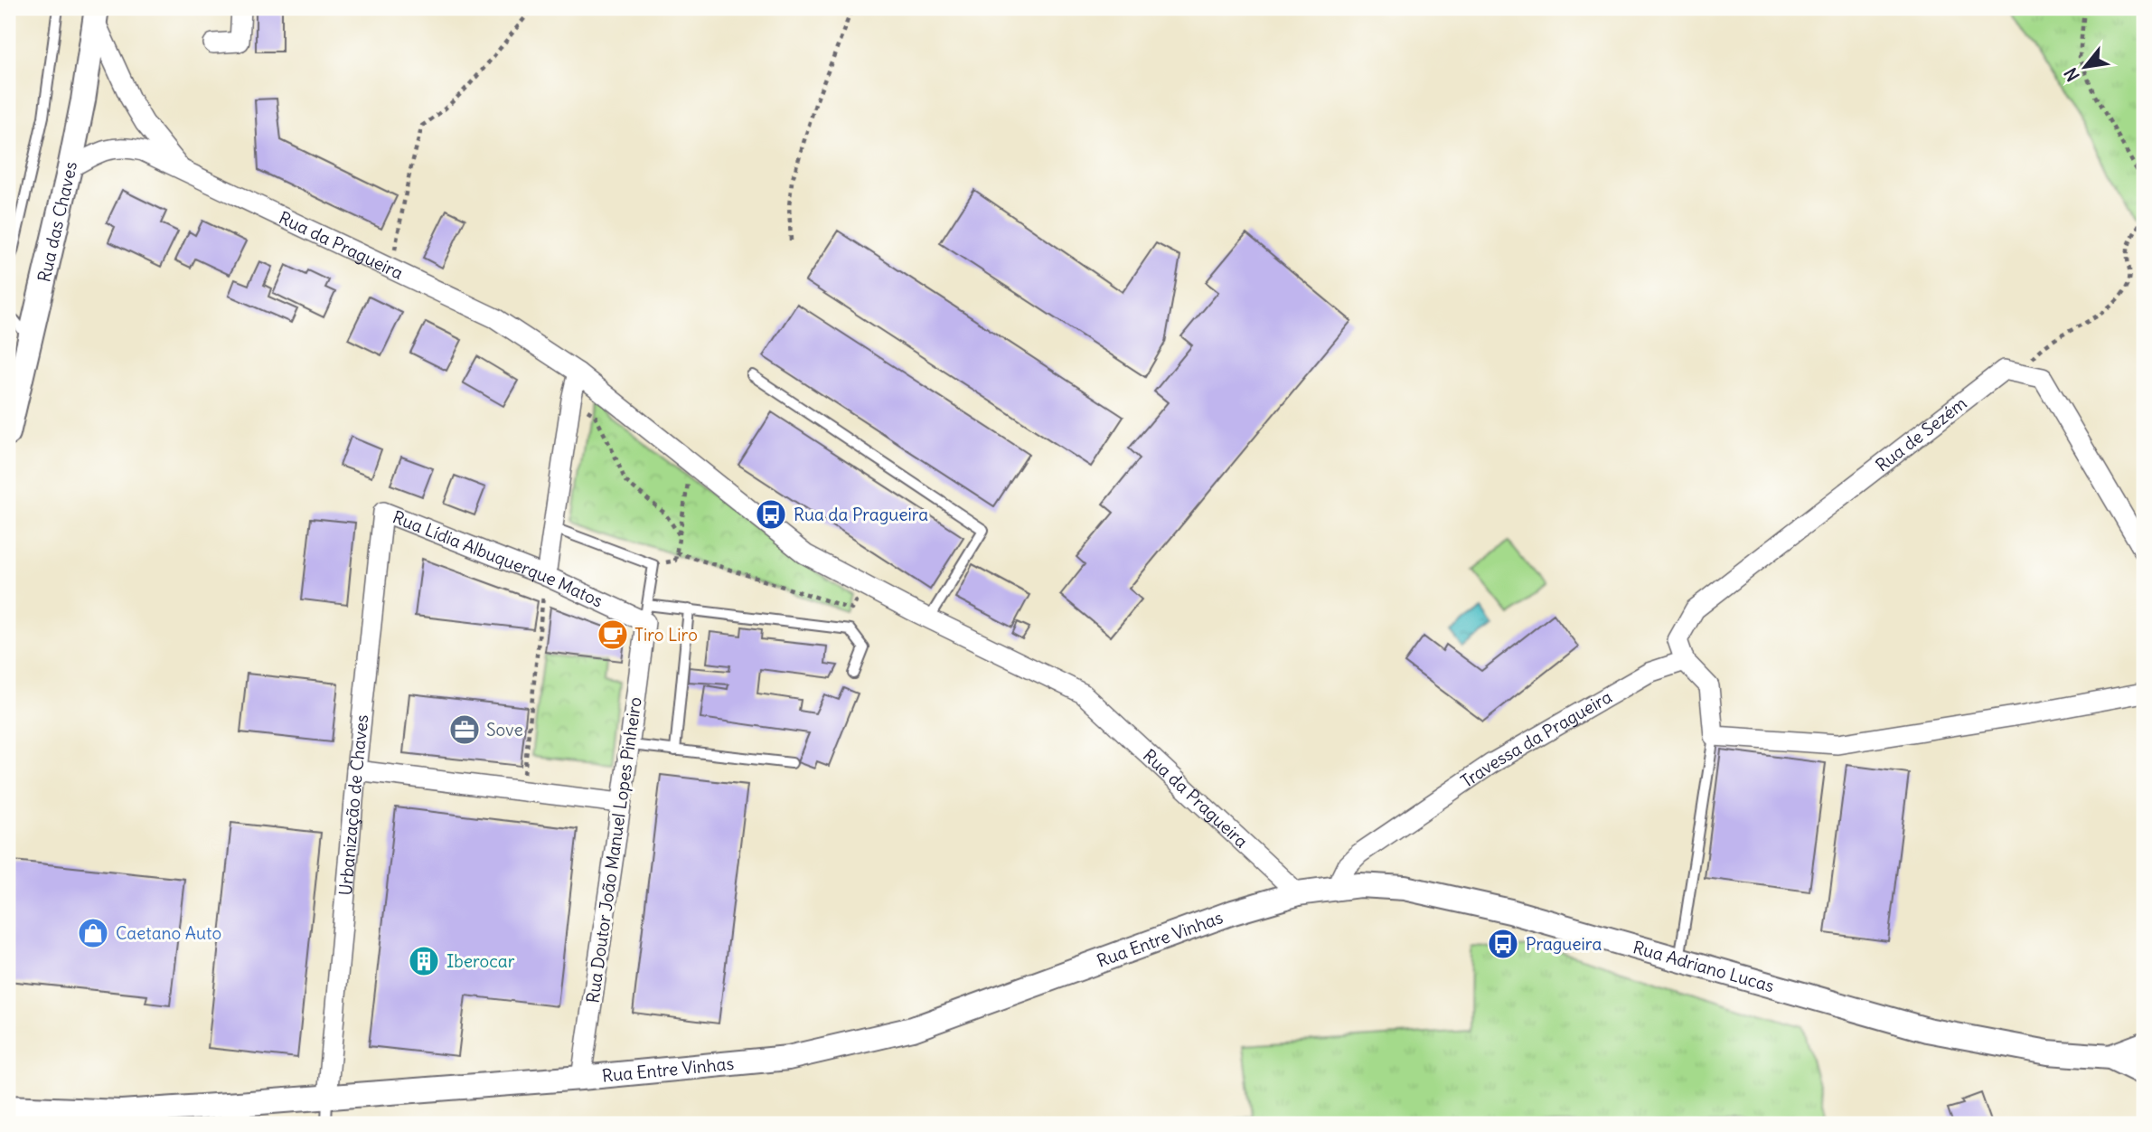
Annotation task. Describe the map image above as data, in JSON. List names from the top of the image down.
{
  "streets": {
    "street": [
      "Rua das Chaves",
      "Rua da Pragueira",
      "Rua de Sezém",
      "Rua Lídia Albuquerque Matos",
      "Travessa da Pragueira",
      "Urbanização de Chaves",
      "Rua Doutor João Manuel Lopes Pinheiro",
      "Rua Entre Vinhas",
      "Rua Adriano Lucas"
    ]
  },
  "crossings": [
    ["Rua das Chaves", "Rua da Pragueira"],
    ["Rua da Pragueira", "Rua Entre Vinhas"],
    ["Rua da Pragueira", "Rua Adriano Lucas"],
    ["Rua de Sezém", "Travessa da Pragueira"],
    ["Rua Lídia Albuquerque Matos", "Urbanização de Chaves"],
    ["Rua Lídia Albuquerque Matos", "Rua Doutor João Manuel Lopes Pinheiro"],
    ["Travessa da Pragueira", "Rua Adriano Lucas"],
    ["Urbanização de Chaves", "Rua Entre Vinhas"],
    ["Rua Doutor João Manuel Lopes Pinheiro", "Rua Entre Vinhas"],
    ["Rua Entre Vinhas", "Rua Adriano Lucas"]
  ],
  "places": {
    "bus stop": ["Rua da Pragueira", "Pragueira"],
    "cafe": ["Tiro Liro"],
    "office": ["Sove"],
    "shop": ["Caetano Auto"],
    "building": ["Iberocar"]
  },
  "north": "bottom left"
}
